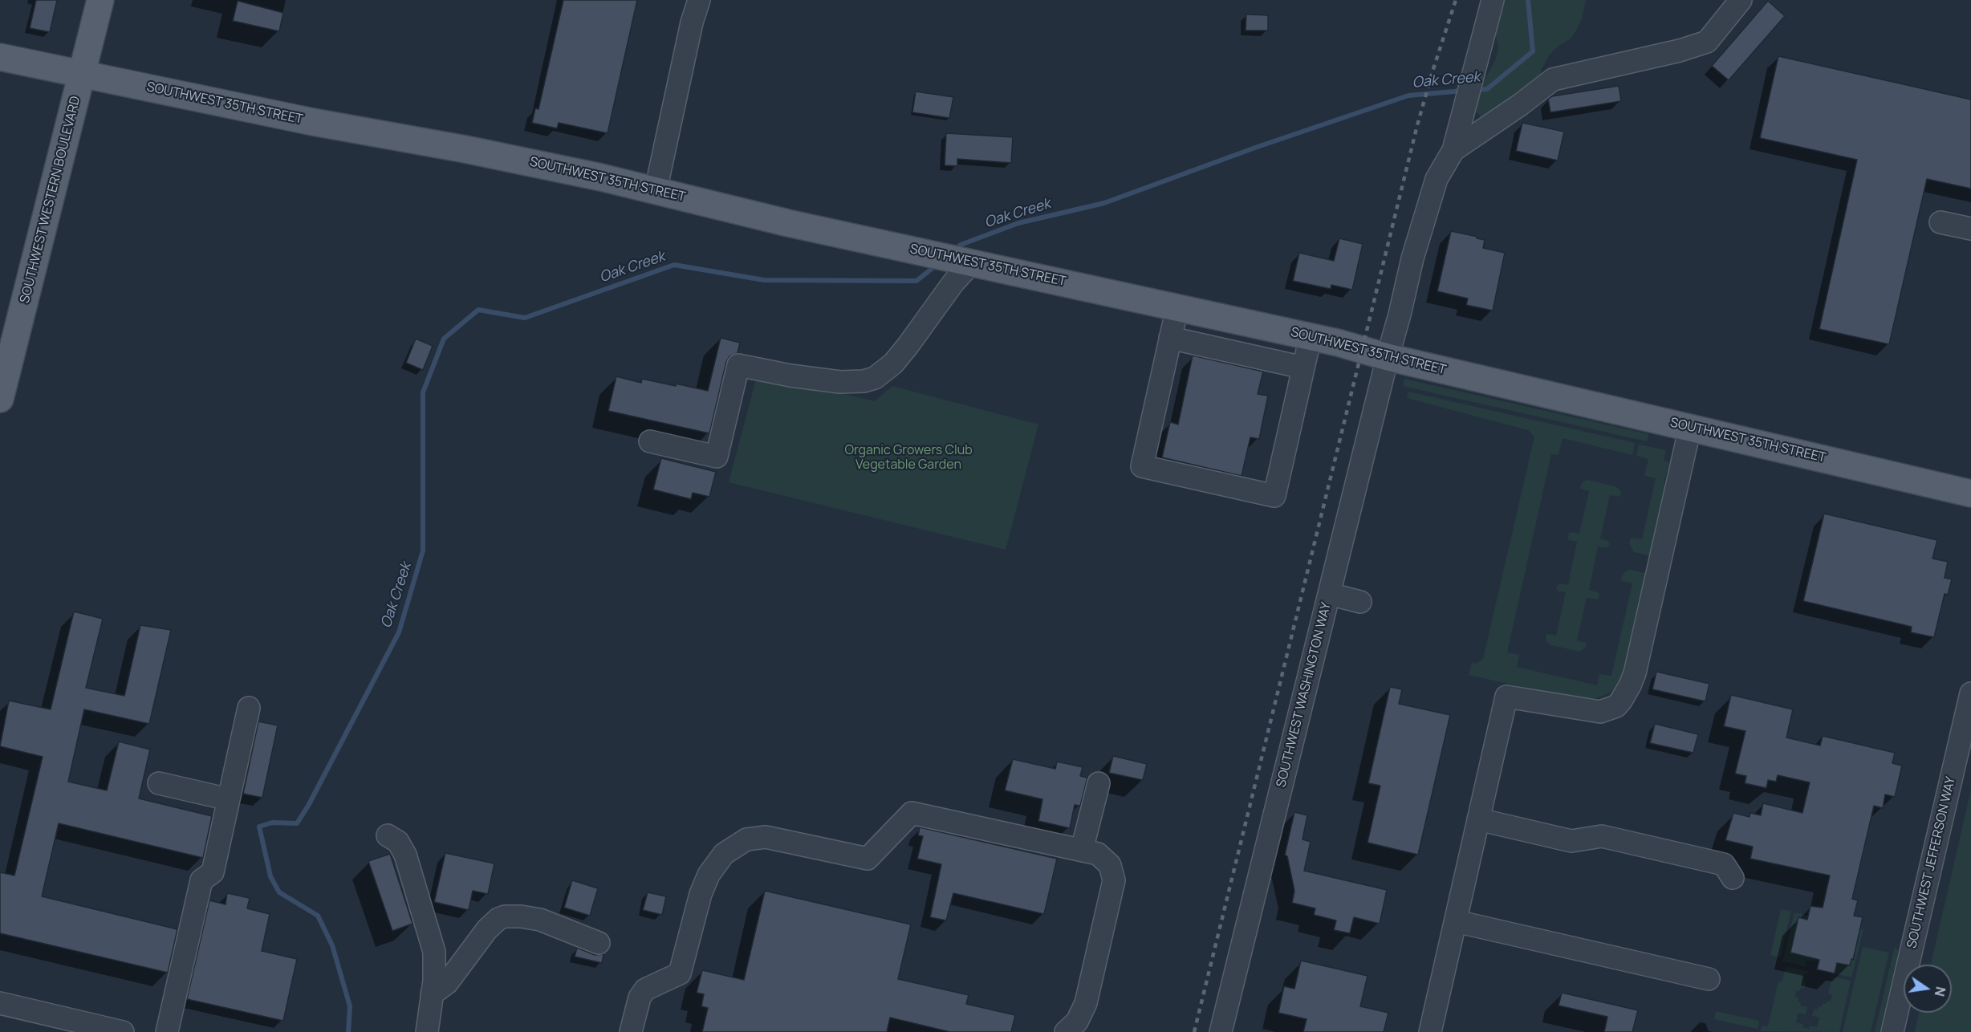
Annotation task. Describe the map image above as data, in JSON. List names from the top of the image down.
{
  "streets": {
    "main road": ["SOUTHWEST 35TH STREET", "SOUTHWEST WESTERN BOULEVARD"],
    "street": ["SOUTHWEST WASHINGTON WAY", "SOUTHWEST JEFFERSON WAY"]
  },
  "crossings": [
    ["SOUTHWEST 35TH STREET", "SOUTHWEST WESTERN BOULEVARD"],
    ["SOUTHWEST 35TH STREET", "SOUTHWEST WASHINGTON WAY"]
  ],
  "water": ["Oak Creek"],
  "parks": ["Organic Growers Club Vegetable Garden"],
  "north": "right"
}
